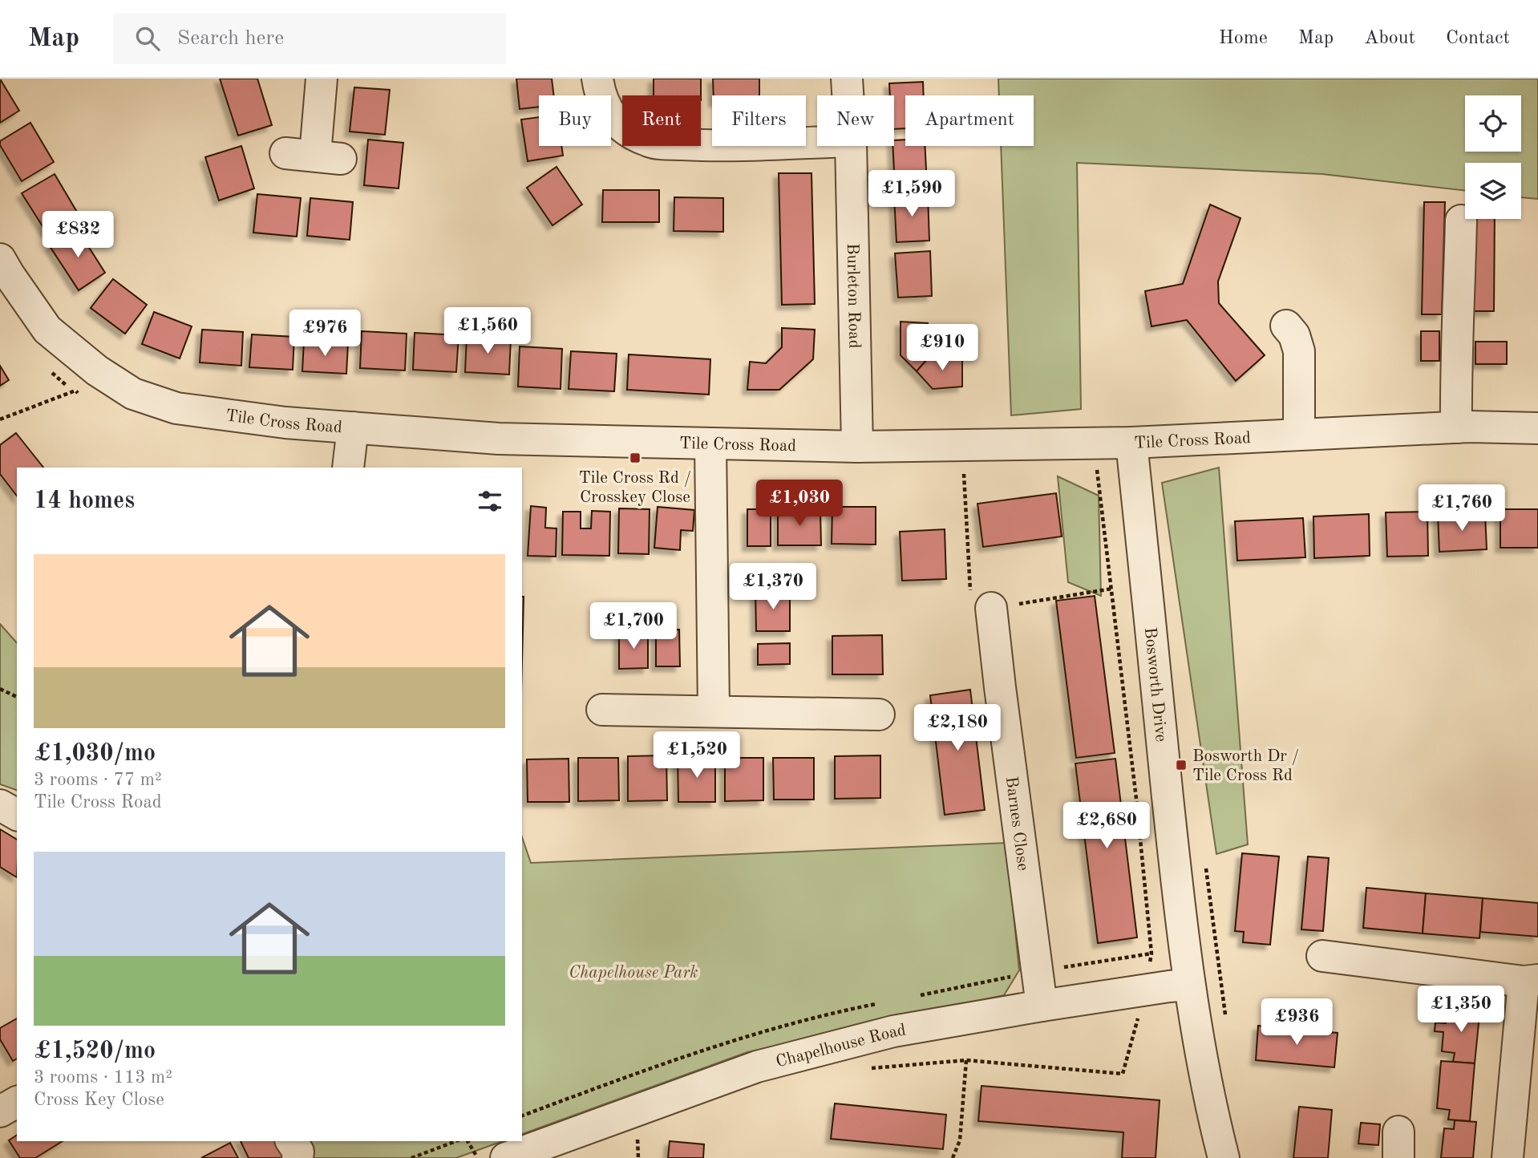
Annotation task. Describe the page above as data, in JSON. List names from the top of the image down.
{
  "streets": {
    "street": [
      "Burleton Road",
      "Tile Cross Road",
      "Bosworth Drive",
      "Barnes Close",
      "Chapelhouse Road"
    ]
  },
  "crossings": [
    ["Burleton Road", "Tile Cross Road"],
    ["Tile Cross Road", "Bosworth Drive"],
    ["Bosworth Drive", "Chapelhouse Road"],
    ["Barnes Close", "Chapelhouse Road"]
  ],
  "parks": ["Chapelhouse Park"],
  "places": {
    "transit": ["Tile Cross Rd / Crosskey Close", "Bosworth Dr / Tile Cross Rd"]
  },
  "page": {
    "header": "Map",
    "search": "Search here",
    "nav": [
      "Home",
      "Map",
      "About",
      "Contact"
    ],
    "chip": [
      "Buy",
      "Rent",
      "Filters",
      "New",
      "Apartment"
    ],
    "price": [
      "£1,590",
      "£832",
      "£1,560",
      "£976",
      "£910",
      "£1,030",
      "£1,760",
      "£1,370",
      "£1,700",
      "£2,180",
      "£1,520",
      "£2,680",
      "£1,350",
      "£936"
    ],
    "heading": "14 homes",
    "list": [
      {
        "name": "£1,030/mo",
        "note": "3 rooms · 77 m² · Tile Cross Road"
      },
      {
        "name": "£1,520/mo",
        "note": "3 rooms · 113 m² · Cross Key Close"
      }
    ]
  }
}
